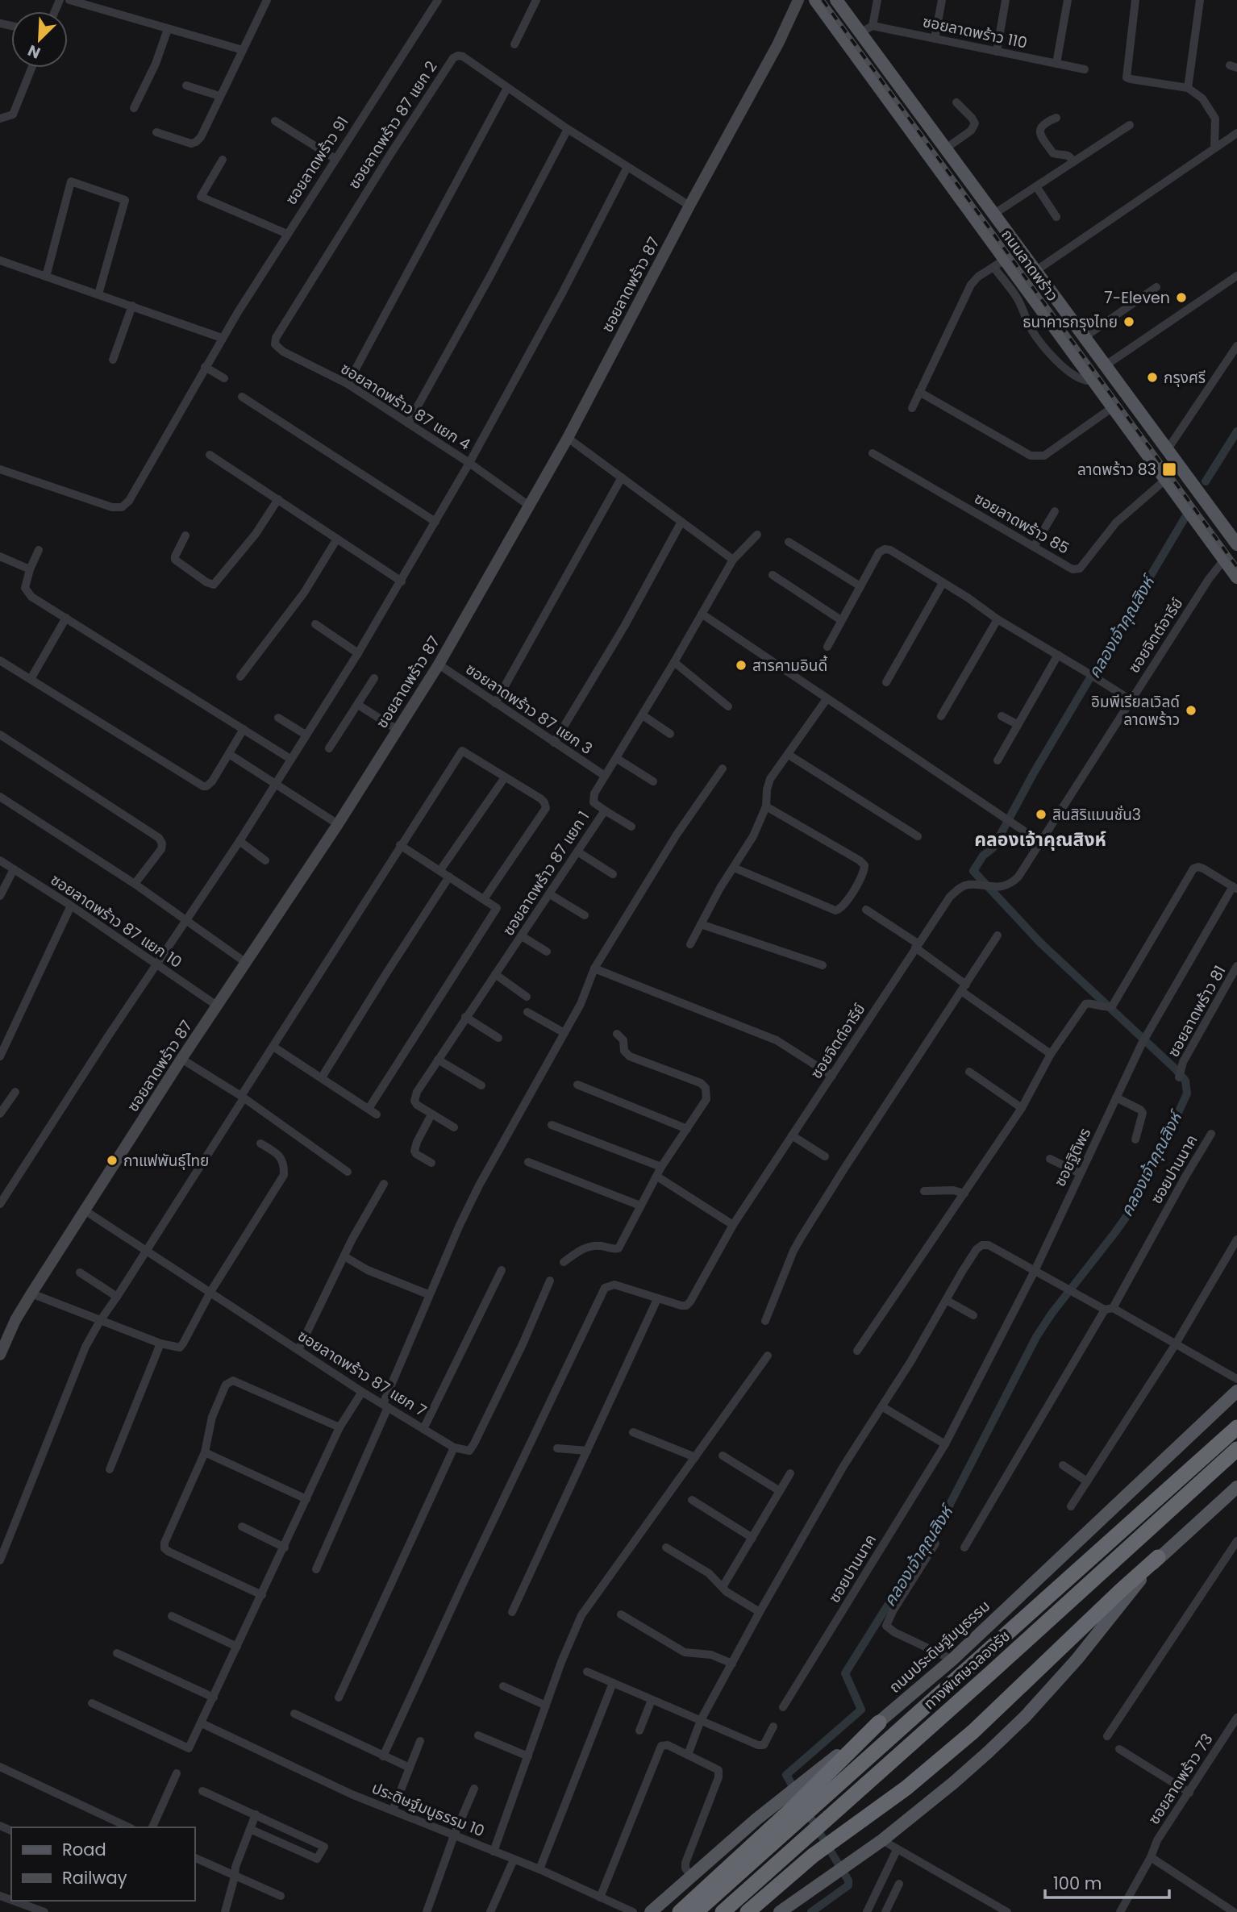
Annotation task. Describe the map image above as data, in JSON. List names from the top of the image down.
{
  "streets": {
    "highway": ["ทางพิเศษฉลองรัช"],
    "main road": ["ถนนลาดพร้าว", "ถนนประดิษฐ์มนูธรรม"],
    "street": [
      "ซอยลาดพร้าว 110",
      "ซอยลาดพร้าว 87 แยก 2",
      "ซอยลาดพร้าว 91",
      "ซอยลาดพร้าว 87",
      "ซอยลาดพร้าว 87 แยก 4",
      "ซอยลาดพร้าว 85",
      "ซอยจิตต์อารีย์",
      "ซอยลาดพร้าว 87 แยก 3",
      "ซอยลาดพร้าว 87 แยก 1",
      "ซอยลาดพร้าว 87 แยก 10",
      "ซอยลาดพร้าว 81",
      "ซอยฐิติพร",
      "ซอยปานนาค",
      "ซอยลาดพร้าว 87 แยก 7",
      "ซอยลาดพร้าว 73",
      "ประดิษฐ์มนูธรรม 10"
    ]
  },
  "crossings": [
    ["ซอยลาดพร้าว 87 แยก 2", "ซอยลาดพร้าว 87"],
    ["ซอยลาดพร้าว 87 แยก 2", "ซอยลาดพร้าว 87 แยก 4"],
    ["ถนนลาดพร้าว", "ซอยลาดพร้าว 85"],
    ["ถนนลาดพร้าว", "ซอยจิตต์อารีย์"],
    ["ซอยลาดพร้าว 87", "ซอยลาดพร้าว 87 แยก 4"],
    ["ซอยลาดพร้าว 87", "ซอยลาดพร้าว 87 แยก 3"],
    ["ซอยลาดพร้าว 87", "ซอยลาดพร้าว 87 แยก 10"],
    ["ซอยลาดพร้าว 87", "ซอยลาดพร้าว 87 แยก 7"],
    ["ซอยลาดพร้าว 87 แยก 3", "ซอยลาดพร้าว 87 แยก 1"],
    ["ซอยฐิติพร", "ซอยปานนาค"]
  ],
  "districts": ["คลองเจ้าคุณสิงห์"],
  "water": ["คลองเจ้าคุณสิงห์"],
  "places": {
    "other": [
      "7-Eleven",
      "ธนาคารกรุงไทย",
      "กรุงศรี",
      "สารคามอินดี้",
      "อิมพีเรียลเวิลด์ ลาดพร้าว",
      "สินสิริแมนชั่น3",
      "กาแฟพันธ์ุไทย"
    ],
    "transit": ["ลาดพร้าว 83"]
  },
  "legend": ["Road", "Railway"],
  "scale_bar": "100 m",
  "north": "bottom left"
}
